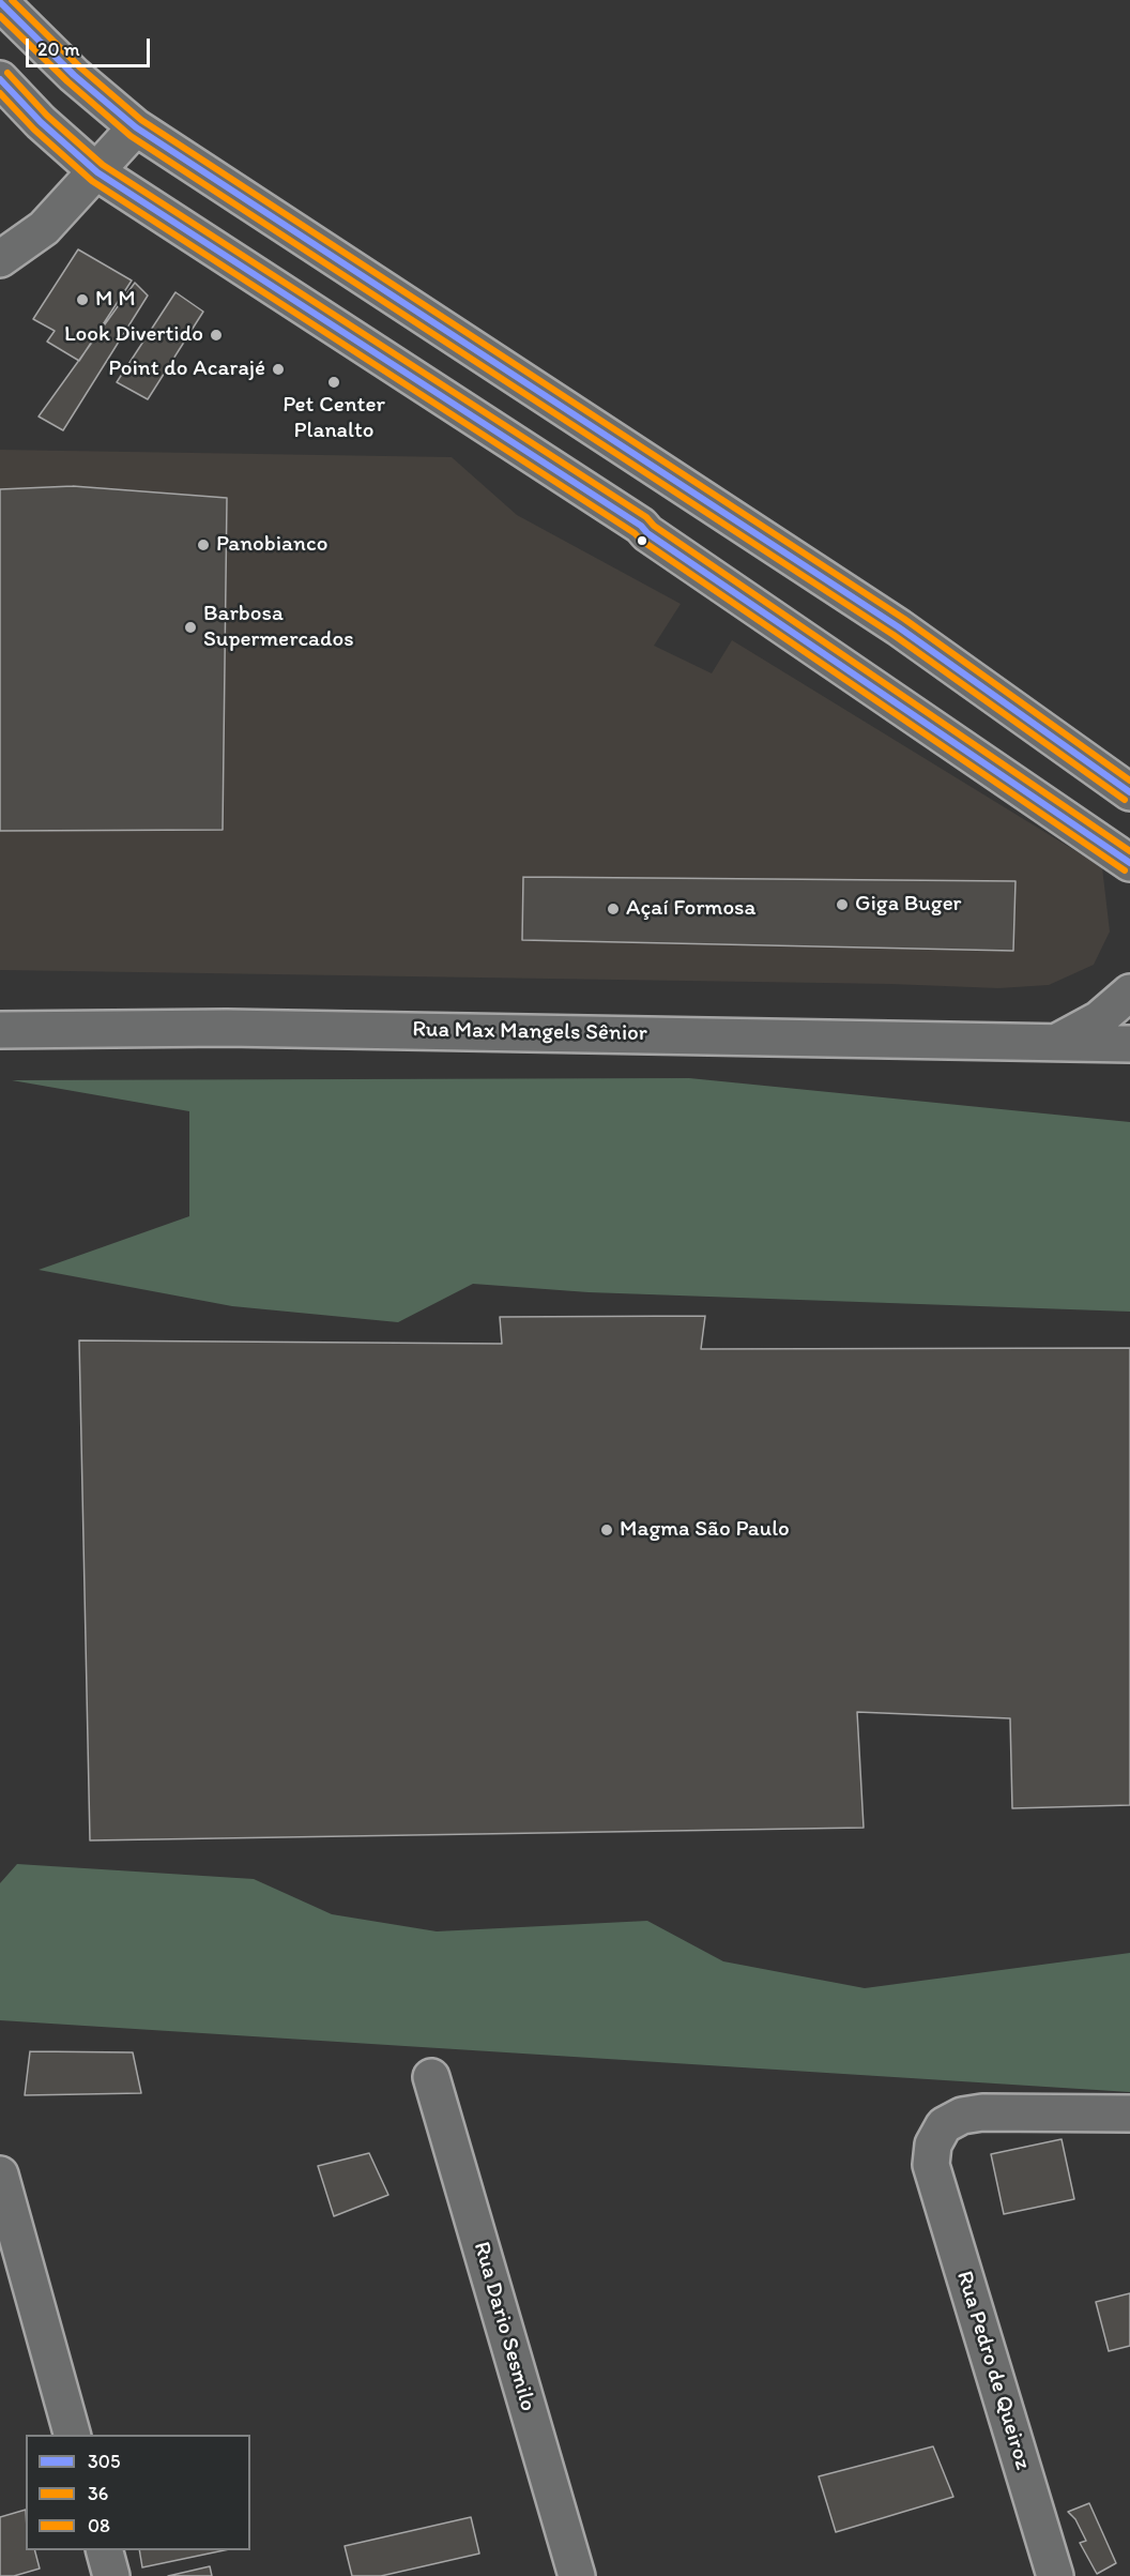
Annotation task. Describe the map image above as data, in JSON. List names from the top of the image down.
{
  "streets": {
    "street": ["Rua Max Mangels Sênior", "Rua Dario Sesmilo", "Rua Pedro de Queiroz"]
  },
  "places": [
    "M M",
    "Look Divertido",
    "Point do Acarajé",
    "Pet Center Planalto",
    "Panobianco",
    "Barbosa Supermercados",
    "Giga Buger",
    "Açaí Formosa",
    "Magma São Paulo"
  ],
  "lines": ["transit line 08", "transit line 305", "transit line 36"],
  "legend": ["305", "36", "08"],
  "scale_bar": "20 m"
}
